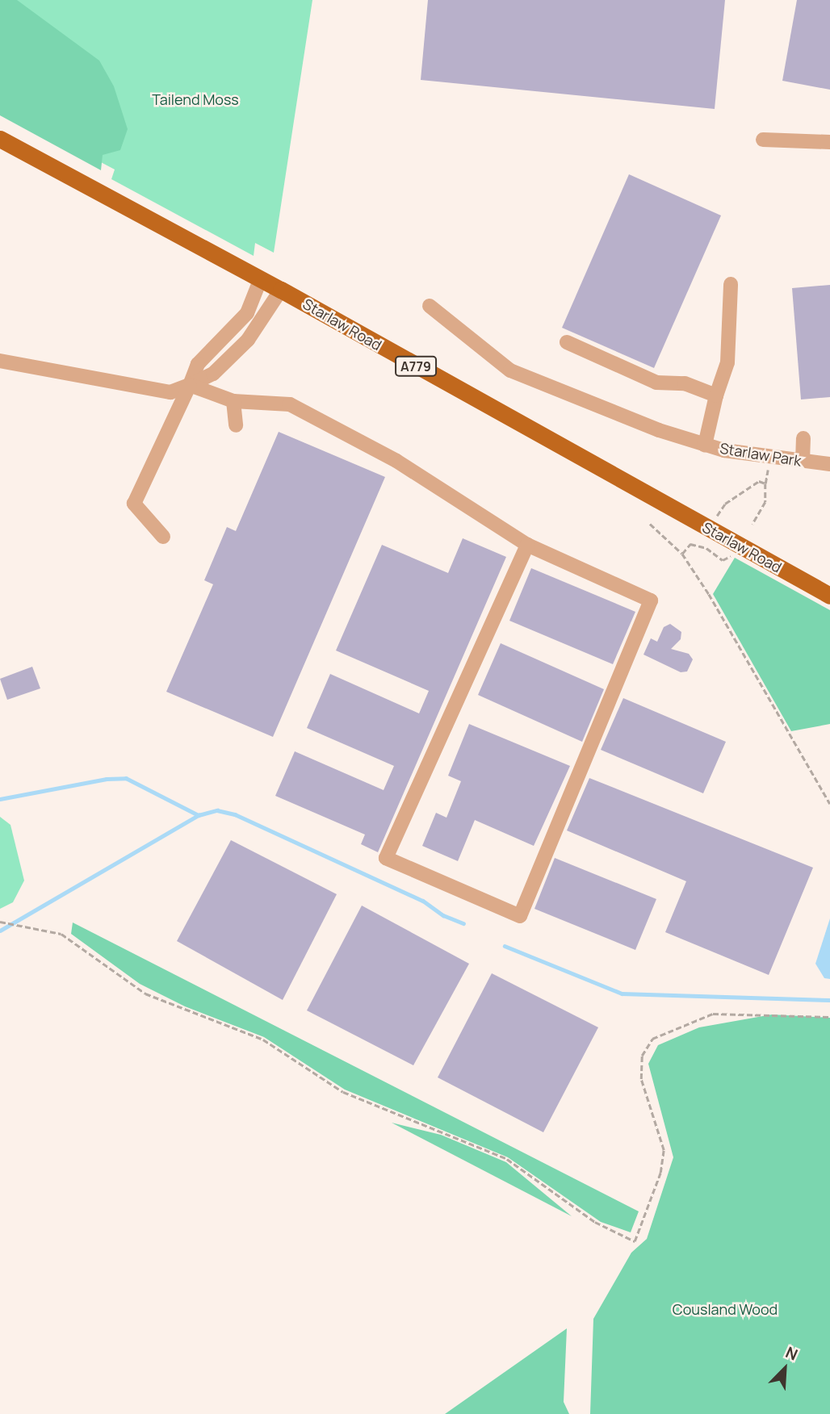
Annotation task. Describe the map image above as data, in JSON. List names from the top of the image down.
{
  "streets": {
    "main road": ["Starlaw Road", "A779"],
    "street": ["Starlaw Park"]
  },
  "parks": ["Tailend Moss", "Cousland Wood"],
  "north": "top right"
}
